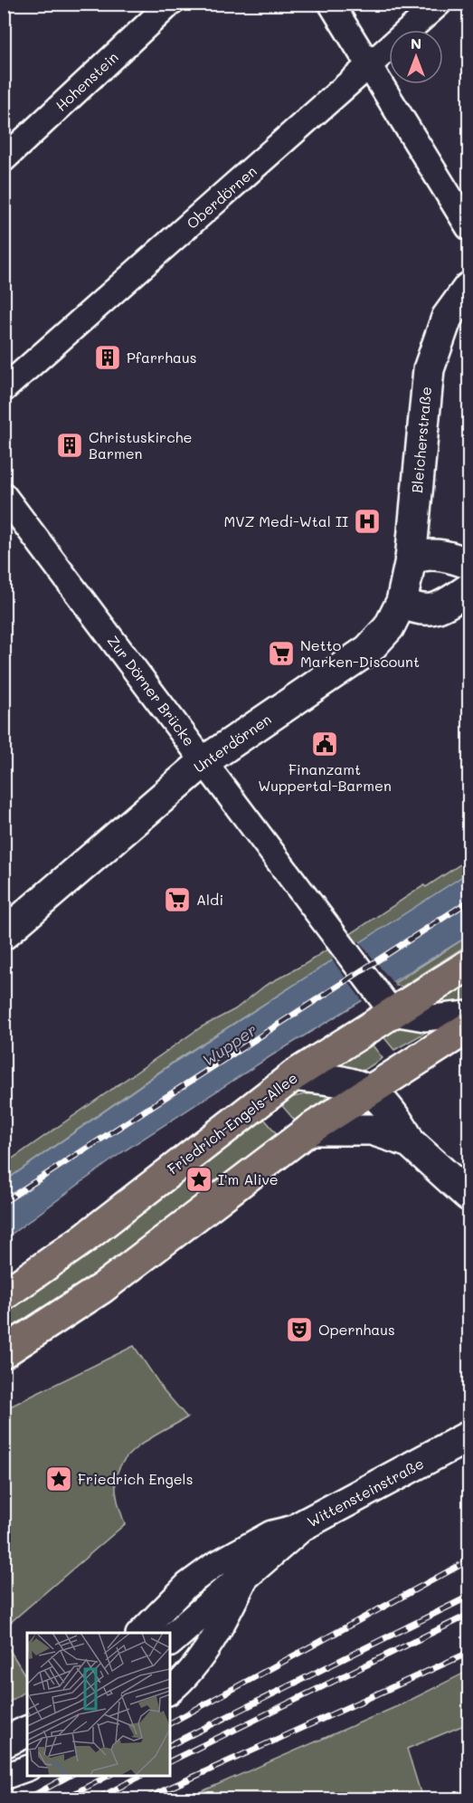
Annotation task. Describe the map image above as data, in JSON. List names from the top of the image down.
{
  "streets": {
    "main road": ["Friedrich-Engels-Allee"],
    "street": [
      "Hohenstein",
      "Oberdörnen",
      "Bleicherstraße",
      "Zur Dörner Brücke",
      "Unterdörnen",
      "Wittensteinstraße"
    ]
  },
  "crossings": [
    ["Bleicherstraße", "Unterdörnen"],
    ["Zur Dörner Brücke", "Unterdörnen"],
    ["Zur Dörner Brücke", "Friedrich-Engels-Allee"]
  ],
  "water": ["Wupper"],
  "places": {
    "building": ["Pfarrhaus", "Christuskirche Barmen"],
    "hospital": ["MVZ Medi-Wtal II"],
    "supermarket": ["Netto Marken-Discount", "Aldi"],
    "public building": ["Finanzamt Wuppertal-Barmen"],
    "place": ["I'm Alive", "Friedrich Engels"],
    "theatre": ["Opernhaus"]
  },
  "north": "top"
}
